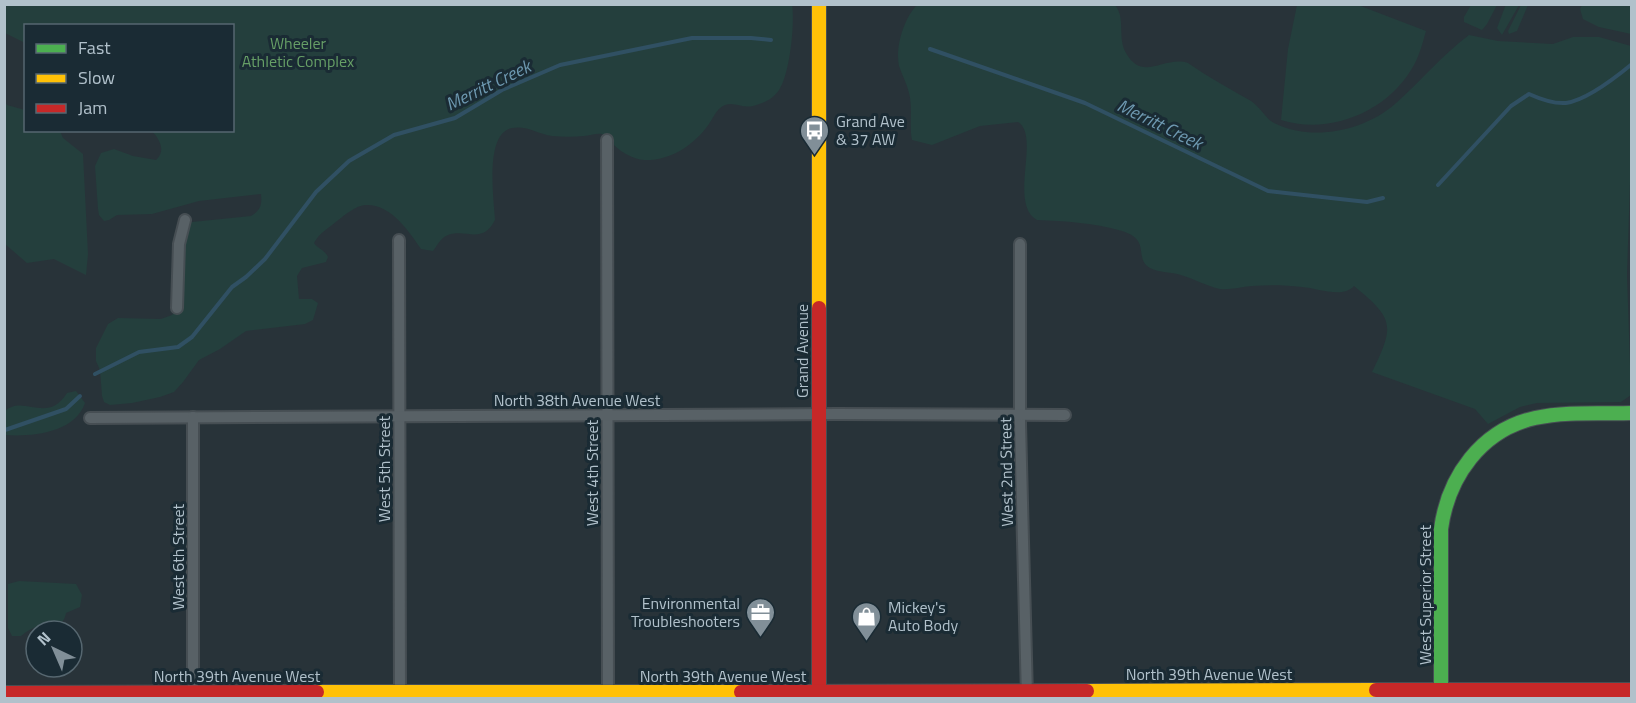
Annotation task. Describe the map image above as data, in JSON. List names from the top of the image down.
{
  "streets": {
    "street": [
      "Grand Avenue",
      "North 38th Avenue West",
      "West 5th Street",
      "West 2nd Street",
      "West 4th Street",
      "West 6th Street",
      "West Superior Street",
      "North 39th Avenue West"
    ]
  },
  "crossings": [
    ["Grand Avenue", "North 38th Avenue West"],
    ["Grand Avenue", "North 39th Avenue West"],
    ["North 38th Avenue West", "West 5th Street"],
    ["North 38th Avenue West", "West 2nd Street"],
    ["North 38th Avenue West", "West 4th Street"],
    ["North 38th Avenue West", "West 6th Street"],
    ["West 5th Street", "North 39th Avenue West"],
    ["West 2nd Street", "North 39th Avenue West"],
    ["West 4th Street", "North 39th Avenue West"],
    ["West 6th Street", "North 39th Avenue West"],
    ["West Superior Street", "North 39th Avenue West"]
  ],
  "water": ["Merritt Creek"],
  "parks": ["Wheeler Athletic Complex"],
  "places": {
    "bus stop": ["Grand Ave & 37 AW"],
    "office": ["Environmental Troubleshooters"],
    "shop": ["Mickey's Auto Body"]
  },
  "legend": ["Fast", "Slow", "Jam"],
  "north": "top left"
}
